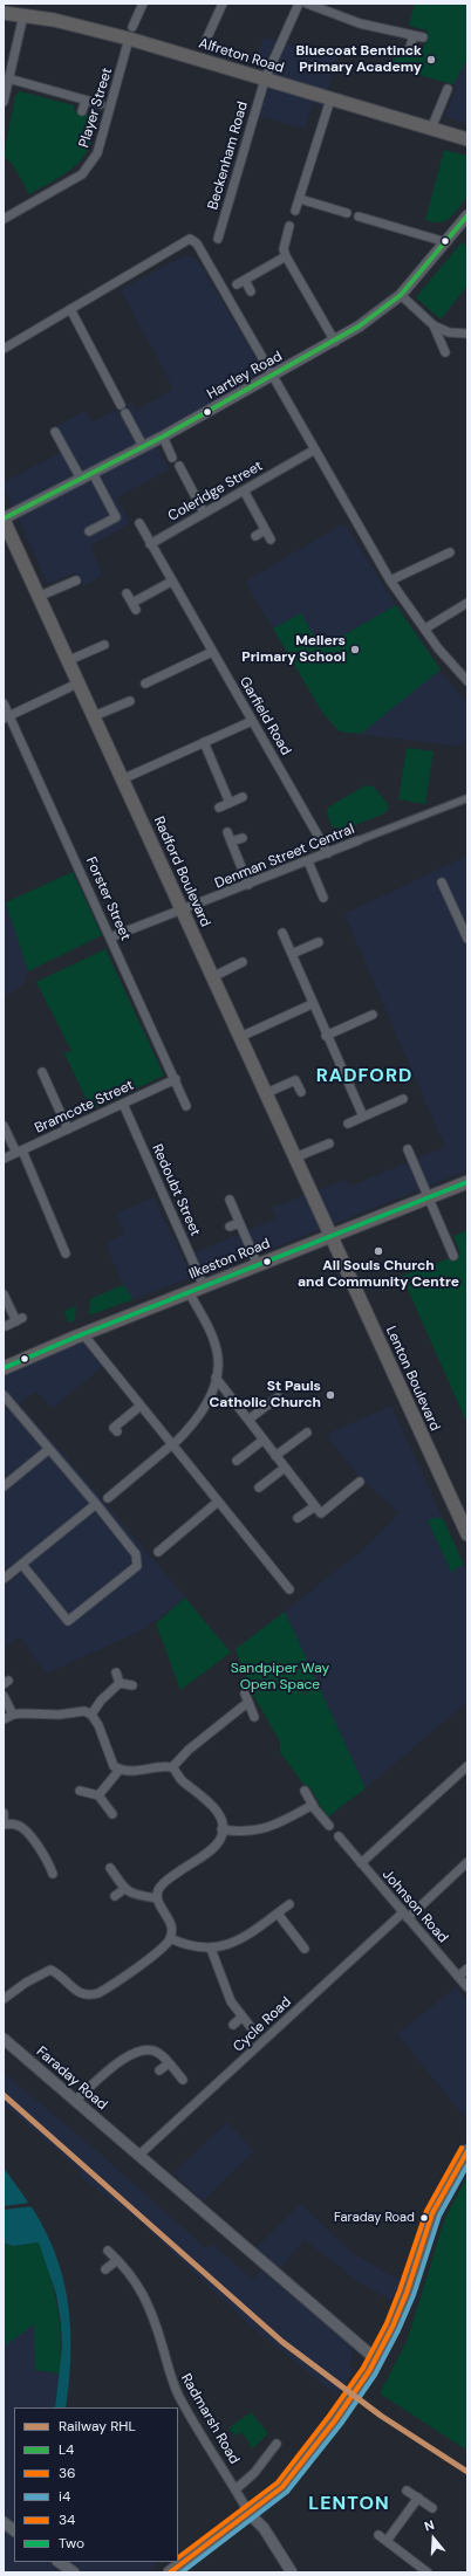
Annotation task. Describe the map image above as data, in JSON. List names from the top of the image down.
{
  "streets": {
    "main road": [
      "Alfreton Road",
      "Radford Boulevard",
      "Ilkeston Road",
      "Lenton Boulevard"
    ],
    "street": [
      "Player Street",
      "Beckenham Road",
      "Hartley Road",
      "Coleridge Street",
      "Garfield Road",
      "Denman Street Central",
      "Forster Street",
      "Bramcote Street",
      "Redoubt Street",
      "Johnson Road",
      "Cycle Road",
      "Faraday Road",
      "Radmarsh Road"
    ]
  },
  "crossings": [
    ["Alfreton Road", "Player Street"],
    ["Alfreton Road", "Beckenham Road"],
    ["Hartley Road", "Radford Boulevard"],
    ["Coleridge Street", "Garfield Road"],
    ["Garfield Road", "Denman Street Central"],
    ["Denman Street Central", "Radford Boulevard"],
    ["Denman Street Central", "Forster Street"],
    ["Radford Boulevard", "Ilkeston Road"],
    ["Radford Boulevard", "Lenton Boulevard"],
    ["Forster Street", "Bramcote Street"],
    ["Bramcote Street", "Redoubt Street"],
    ["Redoubt Street", "Ilkeston Road"],
    ["Ilkeston Road", "Lenton Boulevard"],
    ["Johnson Road", "Cycle Road"],
    ["Cycle Road", "Faraday Road"]
  ],
  "districts": ["RADFORD", "LENTON"],
  "parks": ["Sandpiper Way Open Space"],
  "places": [
    "Bluecoat Bentinck Primary Academy",
    "Mellers Primary School",
    "All Souls Church and Community Centre",
    "St Pauls Catholic Church",
    "Faraday Road"
  ],
  "lines": [
    "transit line L4",
    "transit line Two",
    "rail line RHL",
    "transit line 34",
    "transit line 36",
    "transit line i4"
  ],
  "legend": [
    "Railway RHL",
    "L4",
    "36",
    "i4",
    "34",
    "Two"
  ],
  "north": "top"
}
